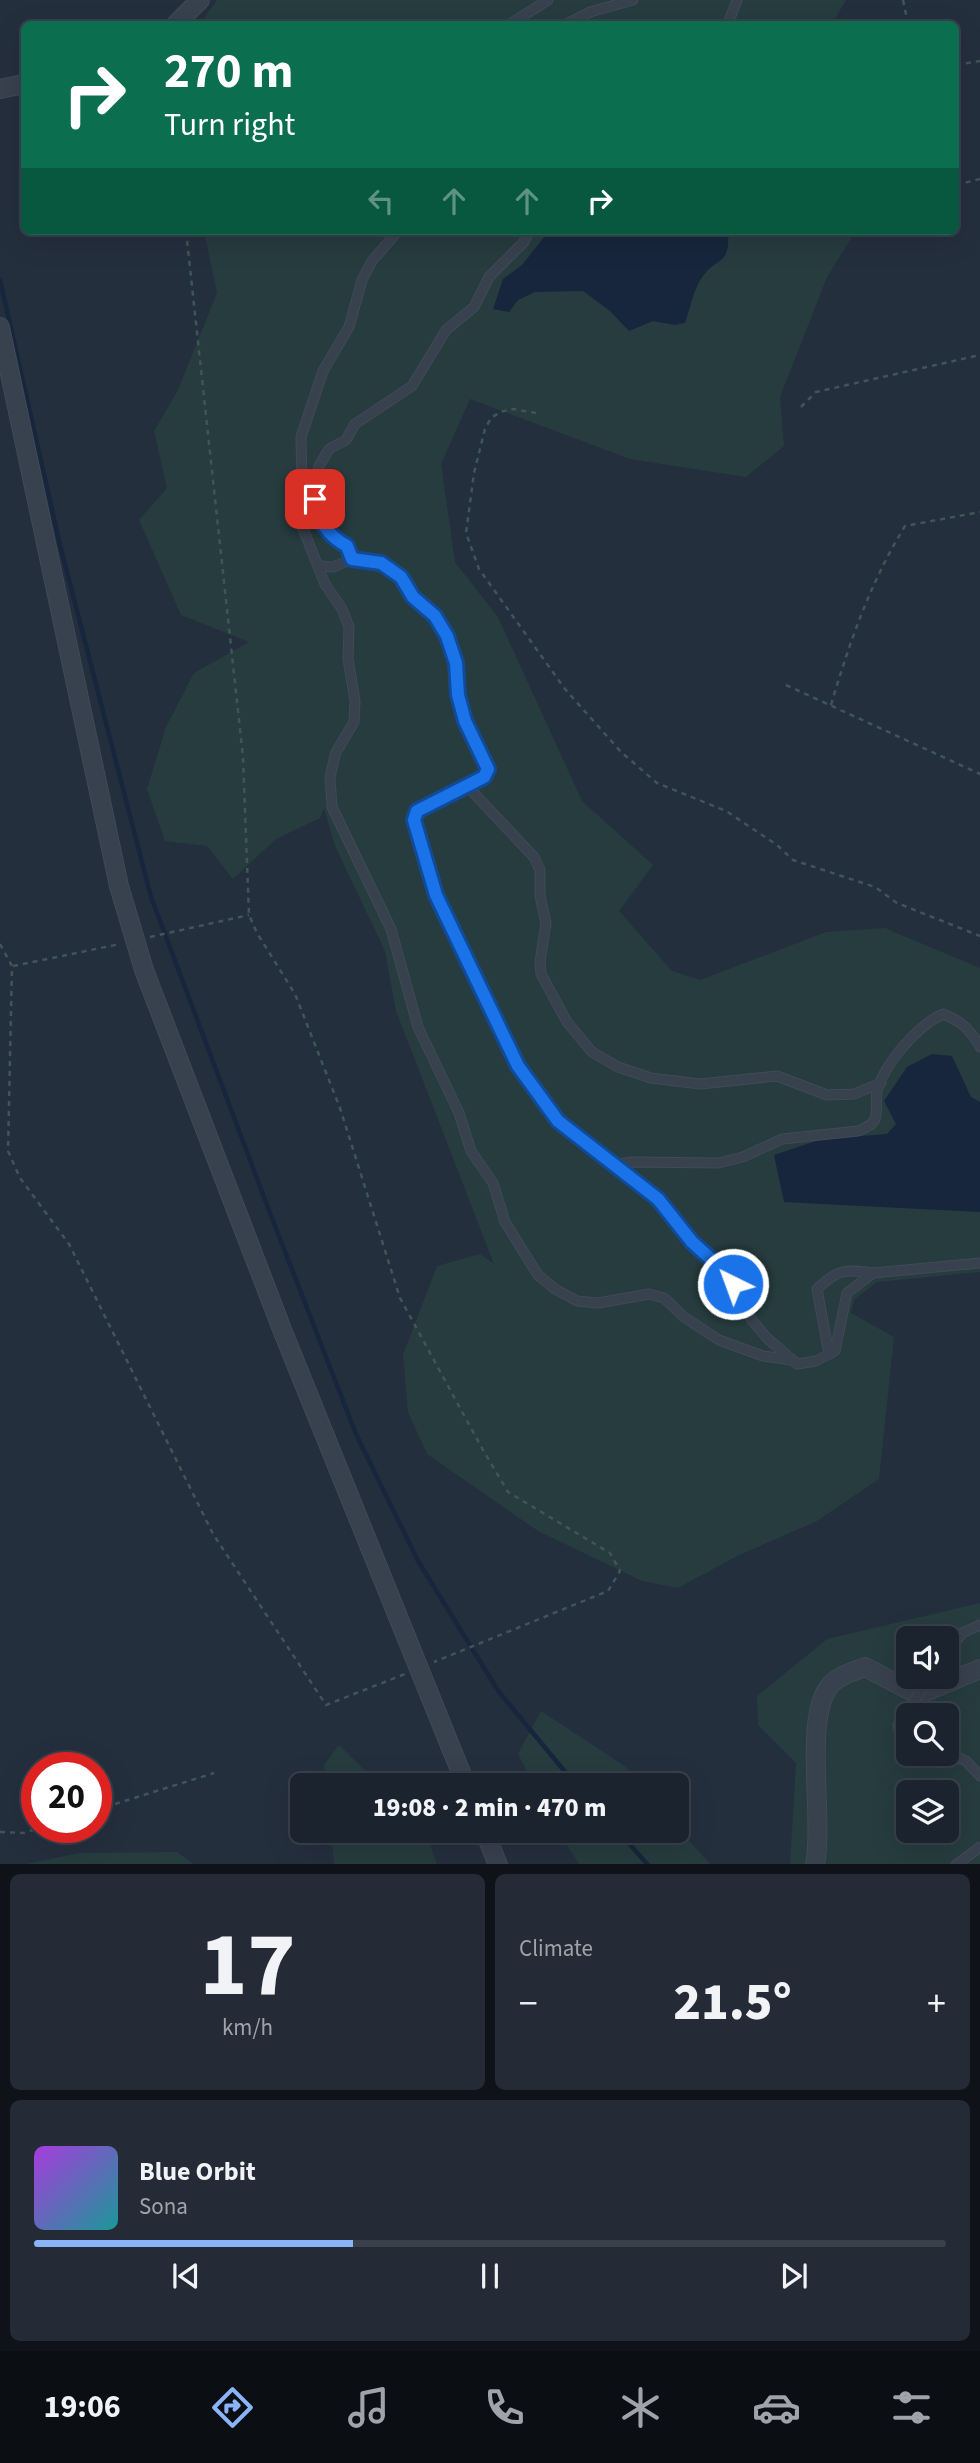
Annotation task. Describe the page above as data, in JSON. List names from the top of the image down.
{
  "page": {
    "turn": ["270 m", "Turn right"],
    "limit": "20",
    "trip": "19:08 · 2 min · 470 m",
    "tile": [
      ["17", "km/h"],
      "Climate"
    ],
    "heat": ["−", "21.5°", "+"],
    "song": ["Blue Orbit", "Sona"],
    "tabs": "19:06"
  }
}
